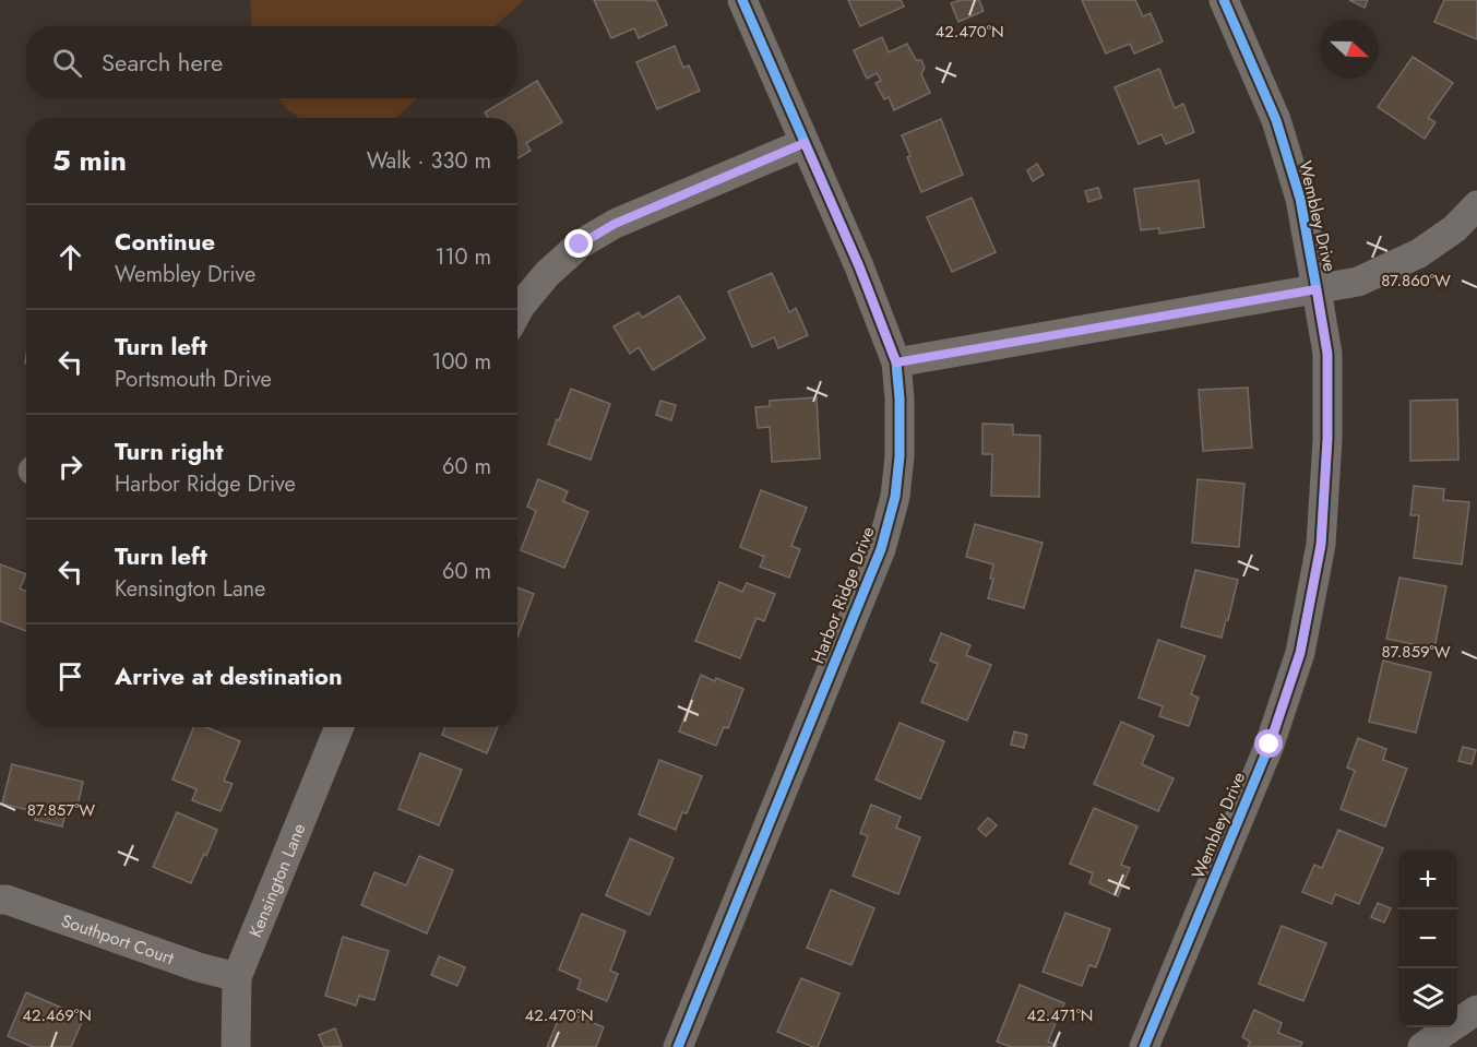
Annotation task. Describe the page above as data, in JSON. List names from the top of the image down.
{
  "streets": {
    "street": [
      "Wembley Drive",
      "Harbor Ridge Drive",
      "Kensington Lane",
      "Southport Court"
    ]
  },
  "crossings": [
    ["Kensington Lane", "Southport Court"]
  ],
  "north": "right",
  "page": {
    "search": "Search here",
    "heading": ["5 min", "Walk · 330 m"],
    "list": [
      ["Continue", "Wembley Drive", "110 m"],
      ["Turn left", "Portsmouth Drive", "100 m"],
      ["Turn right", "Harbor Ridge Drive", "60 m"],
      ["Turn left", "Kensington Lane", "60 m"],
      "Arrive at destination"
    ],
    "map_buttons": ["+", "−"]
  },
  "coordinates": [
    "42.470°N",
    "87.860°W",
    "87.859°W",
    "87.857°W",
    "42.469°N",
    "42.471°N"
  ]
}
